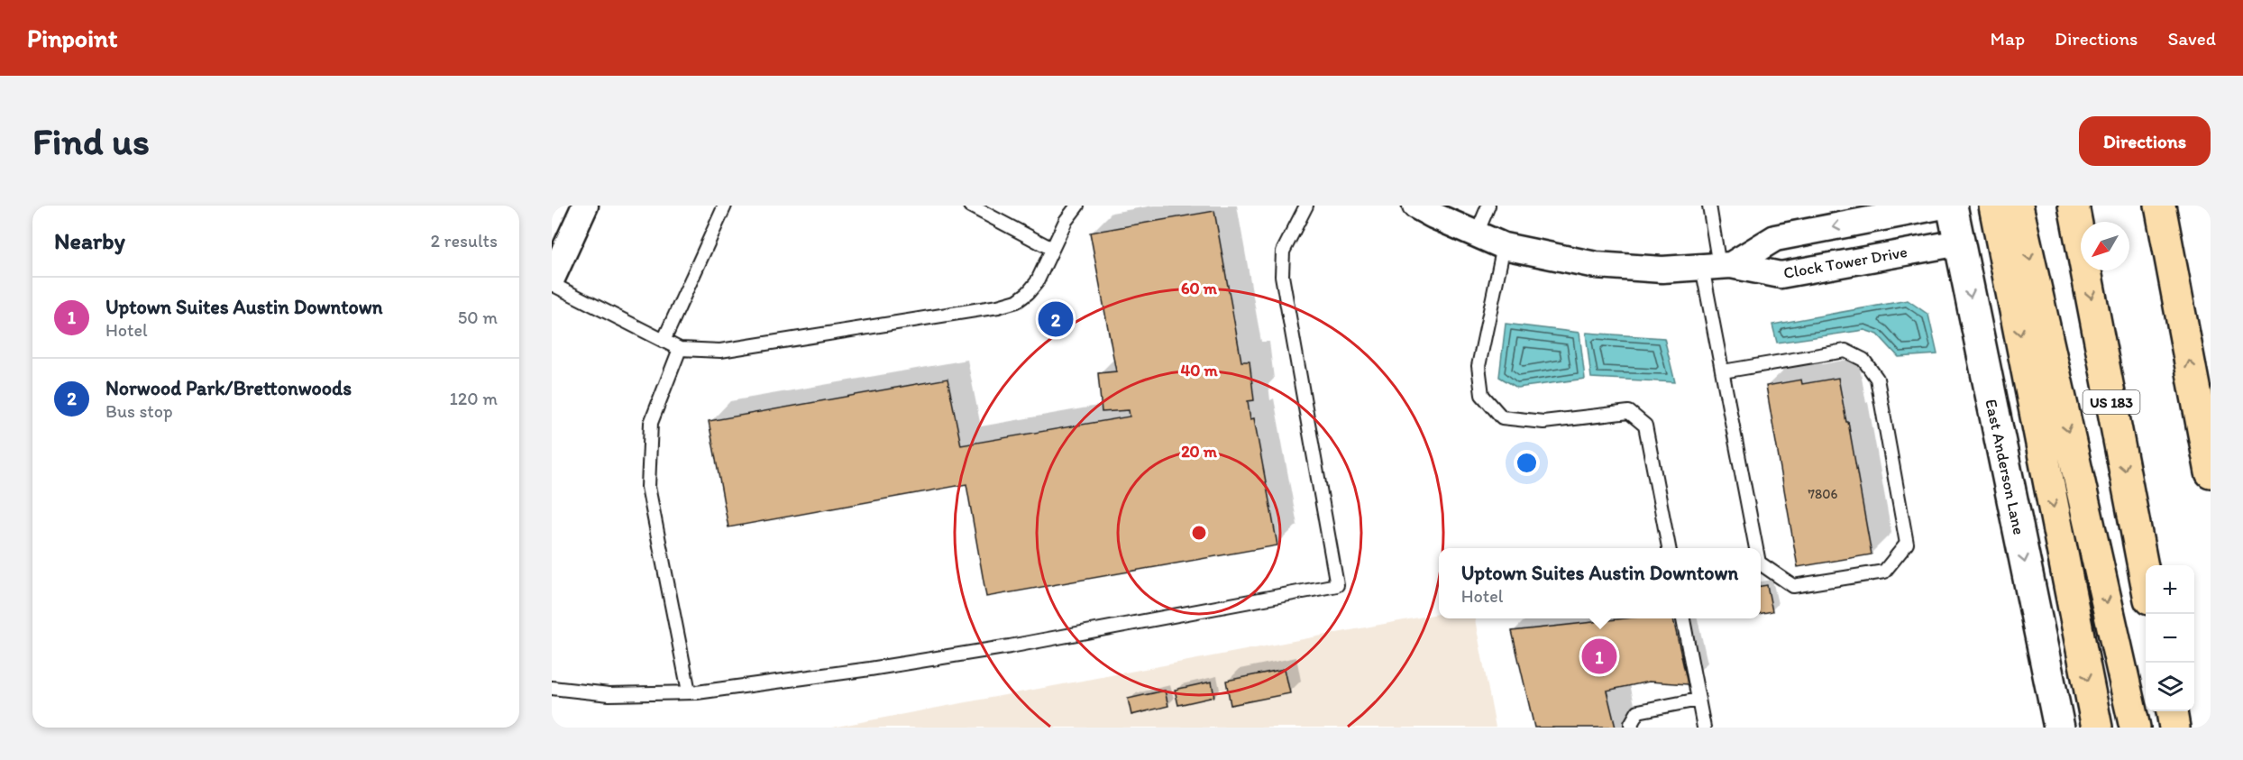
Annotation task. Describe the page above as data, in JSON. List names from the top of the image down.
{
  "streets": {
    "highway": ["US 183"],
    "main road": ["East Anderson Lane"],
    "street": ["Clock Tower Drive"]
  },
  "crossings": [
    ["Clock Tower Drive", "East Anderson Lane"]
  ],
  "one_way": ["East Anderson Lane"],
  "house_numbers": ["7806"],
  "north": "bottom left",
  "page": {
    "header": "Pinpoint",
    "nav": ["Map", "Directions", "Saved"],
    "buttons": "Directions",
    "title": "Find us",
    "heading": ["Nearby", "2 results"],
    "list": [
      {
        "mark": "1",
        "name": "Uptown Suites Austin Downtown",
        "note": "Hotel",
        "value": "50 m"
      },
      {
        "mark": "2",
        "name": "Norwood Park/Brettonwoods",
        "note": "Bus stop",
        "value": "120 m"
      }
    ],
    "pins": ["2", "1"],
    "popup": ["Uptown Suites Austin Downtown", "Hotel"],
    "map_buttons": ["+", "−"]
  },
  "rings": ["60 m", "40 m", "20 m"]
}
